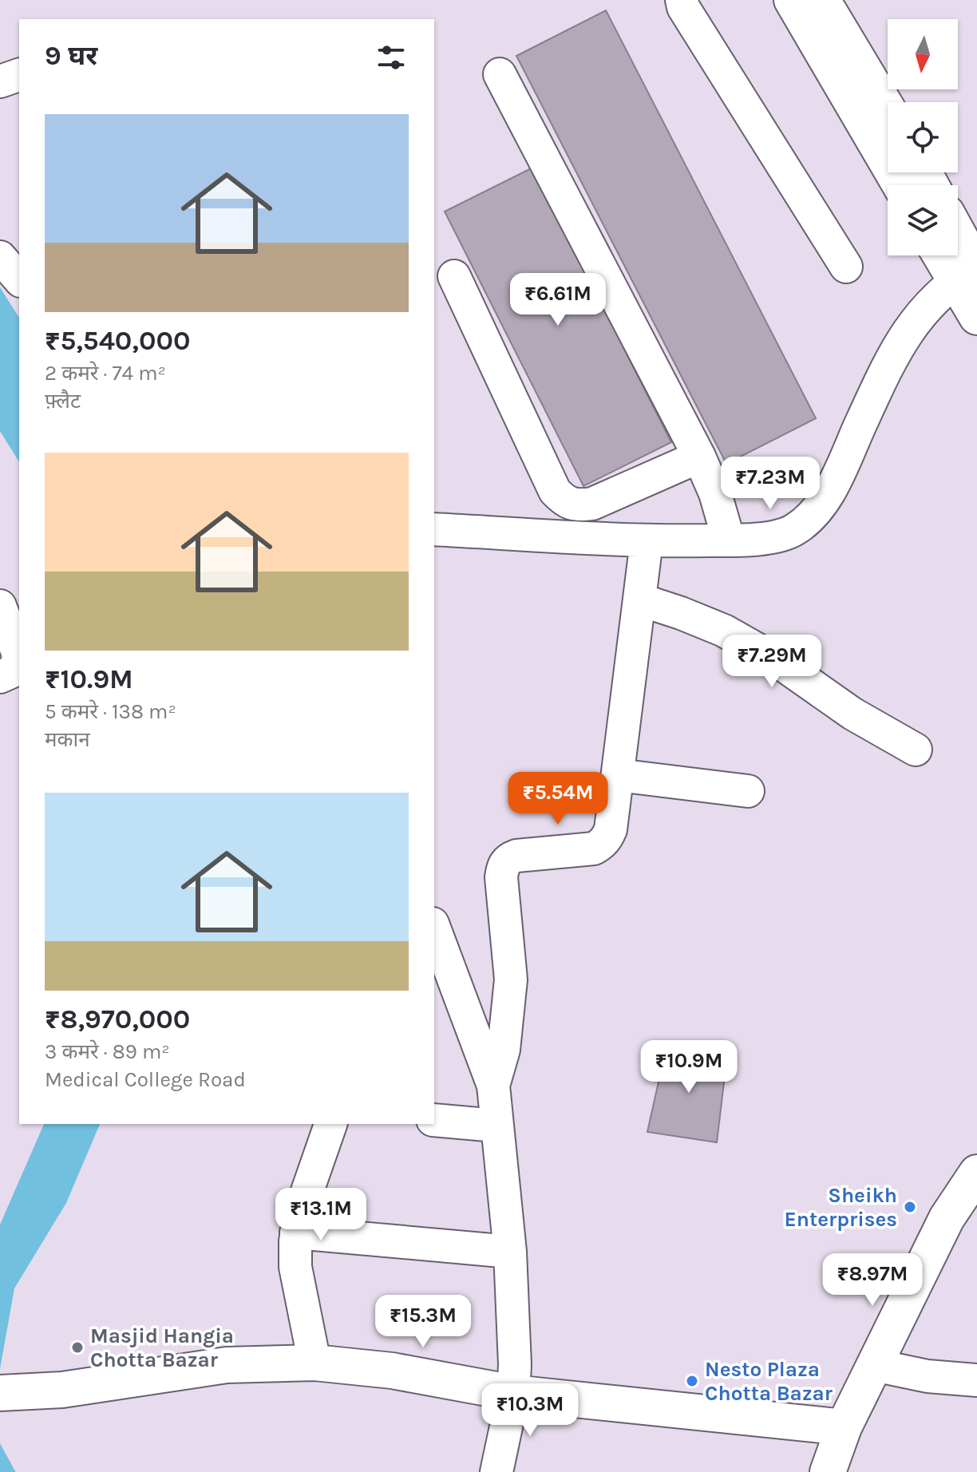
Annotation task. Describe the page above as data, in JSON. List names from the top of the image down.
{
  "places": ["Sheikh Enterprises", "Masjid Hangia Chotta Bazar", "Nesto Plaza Chotta Bazar"],
  "north": "bottom",
  "page": {
    "heading": "9 घर",
    "list": [
      {
        "name": "₹5,540,000",
        "note": "2 कमरे · 74 m² · फ़्लैट"
      },
      {
        "name": "₹10.9M",
        "note": "5 कमरे · 138 m² · मकान"
      },
      {
        "name": "₹8,970,000",
        "note": "3 कमरे · 89 m² · Medical College Road"
      }
    ],
    "price": [
      "₹6.61M",
      "₹7.23M",
      "₹7.29M",
      "₹5.54M",
      "₹10.9M",
      "₹13.1M",
      "₹8.97M",
      "₹15.3M",
      "₹10.3M"
    ]
  }
}
